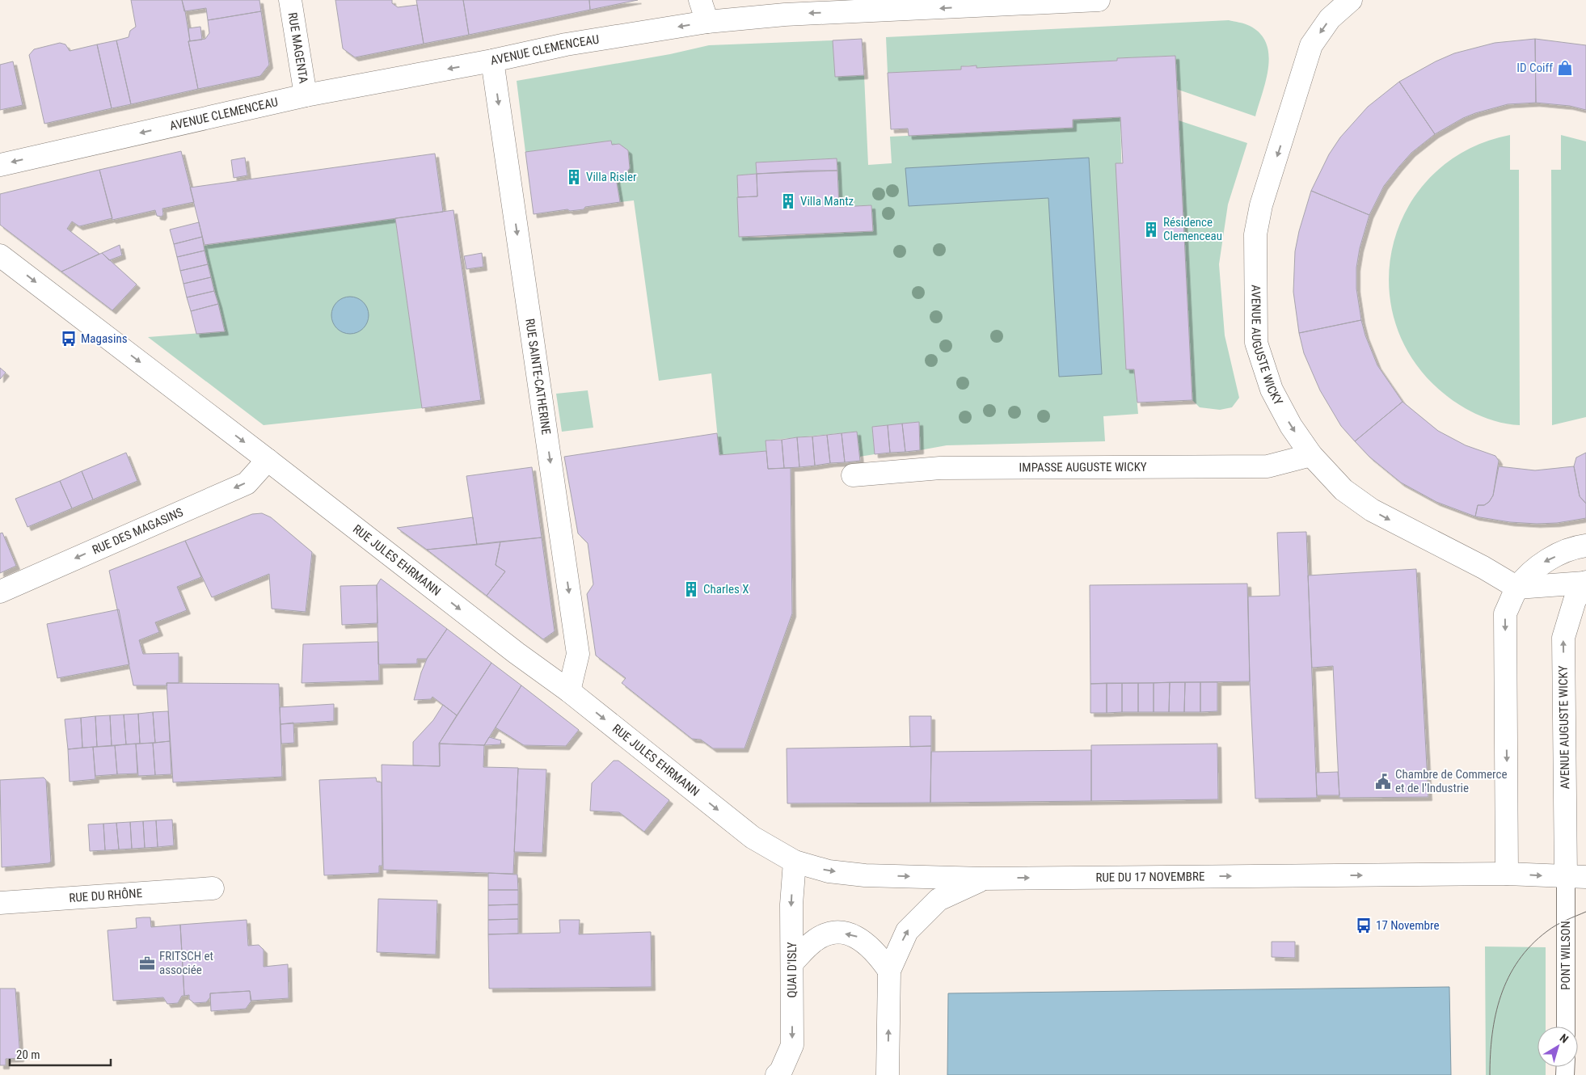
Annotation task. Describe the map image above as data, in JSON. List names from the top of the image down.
{
  "streets": {
    "street": [
      "RUE MAGENTA",
      "AVENUE CLEMENCEAU",
      "AVENUE AUGUSTE WICKY",
      "RUE SAINTE-CATHERINE",
      "IMPASSE AUGUSTE WICKY",
      "RUE DES MAGASINS",
      "RUE JULES EHRMANN",
      "RUE DU 17 NOVEMBRE",
      "RUE DU RHÔNE",
      "QUAI D'ISLY"
    ],
    "lane": ["PONT WILSON"]
  },
  "crossings": [
    ["RUE MAGENTA", "AVENUE CLEMENCEAU"],
    ["AVENUE CLEMENCEAU", "RUE SAINTE-CATHERINE"],
    ["AVENUE AUGUSTE WICKY", "IMPASSE AUGUSTE WICKY"],
    ["AVENUE AUGUSTE WICKY", "RUE DU 17 NOVEMBRE"],
    ["AVENUE AUGUSTE WICKY", "PONT WILSON"],
    ["RUE SAINTE-CATHERINE", "RUE JULES EHRMANN"],
    ["RUE DES MAGASINS", "RUE JULES EHRMANN"],
    ["RUE JULES EHRMANN", "RUE DU 17 NOVEMBRE"],
    ["RUE JULES EHRMANN", "QUAI D'ISLY"],
    ["RUE DU 17 NOVEMBRE", "PONT WILSON"],
    ["RUE DU 17 NOVEMBRE", "QUAI D'ISLY"]
  ],
  "one_way": [
    "AVENUE CLEMENCEAU",
    "RUE SAINTE-CATHERINE",
    "RUE DES MAGASINS",
    "RUE JULES EHRMANN",
    "RUE DU 17 NOVEMBRE"
  ],
  "places": {
    "shop": ["ID Coiff"],
    "building": [
      "Villa Risler",
      "Villa Mantz",
      "Résidence Clemenceau",
      "Charles X"
    ],
    "bus stop": ["Magasins", "17 Novembre"],
    "public building": ["Chambre de Commerce et de l'Industrie"],
    "office": ["FRITSCH et associée"]
  },
  "scale_bar": "20 m",
  "north": "top right"
}
